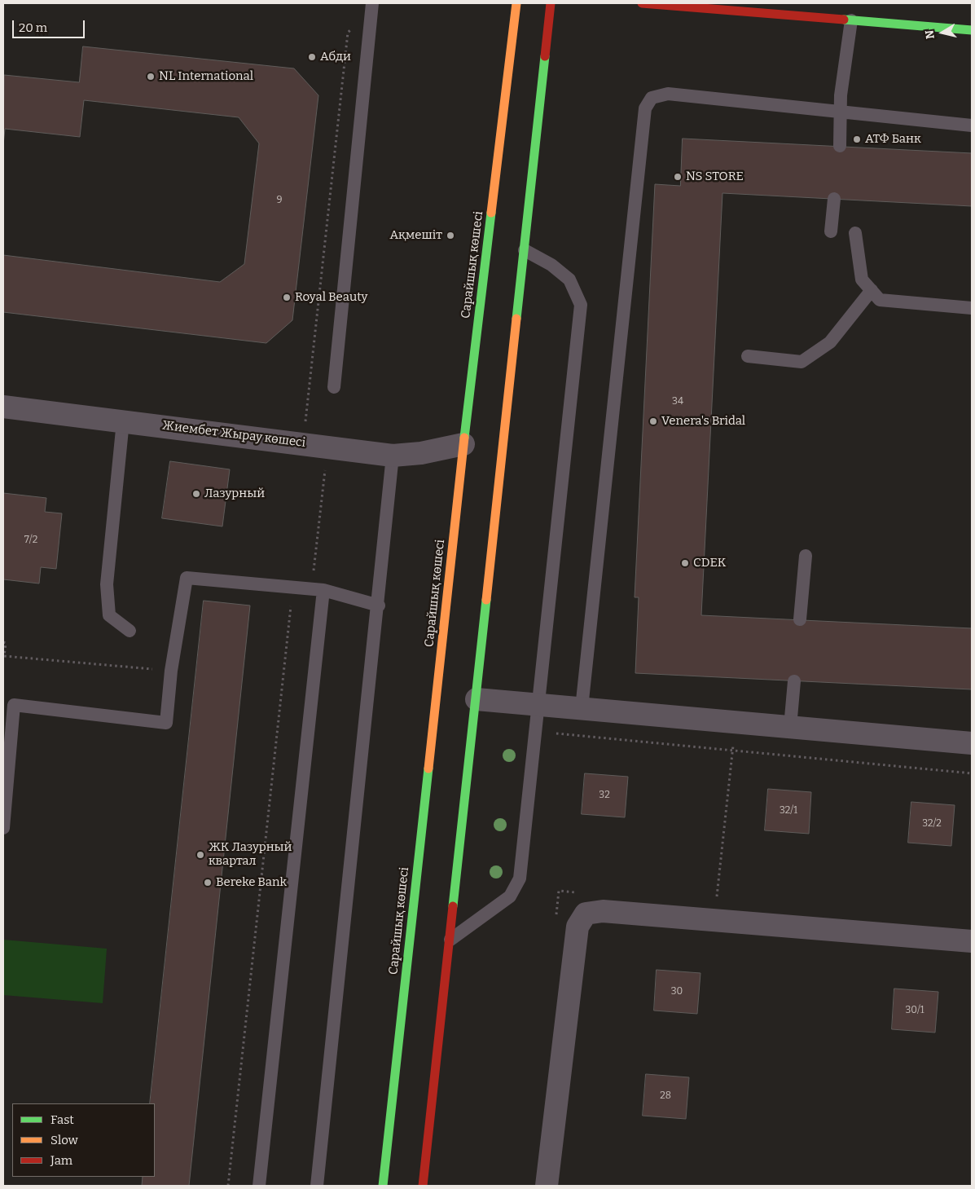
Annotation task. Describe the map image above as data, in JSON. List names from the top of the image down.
{
  "streets": {
    "main road": ["Сарайшық көшесі"],
    "street": ["Жиембет Жырау көшесі"]
  },
  "crossings": [
    ["Сарайшық көшесі", "Жиембет Жырау көшесі"]
  ],
  "places": [
    "Абди",
    "NL International",
    "АТФ Банк",
    "NS STORE",
    "Ақмешіт",
    "Royal Beauty",
    "Venera's Bridal",
    "Лазурный",
    "CDEK",
    "ЖК Лазурный квартал",
    "Bereke Bank"
  ],
  "house_numbers": [
    "9",
    "34",
    "7/2",
    "32",
    "32/1",
    "32/2",
    "30",
    "30/1",
    "28"
  ],
  "legend": ["Fast", "Slow", "Jam"],
  "scale_bar": "20 m",
  "north": "left"
}
